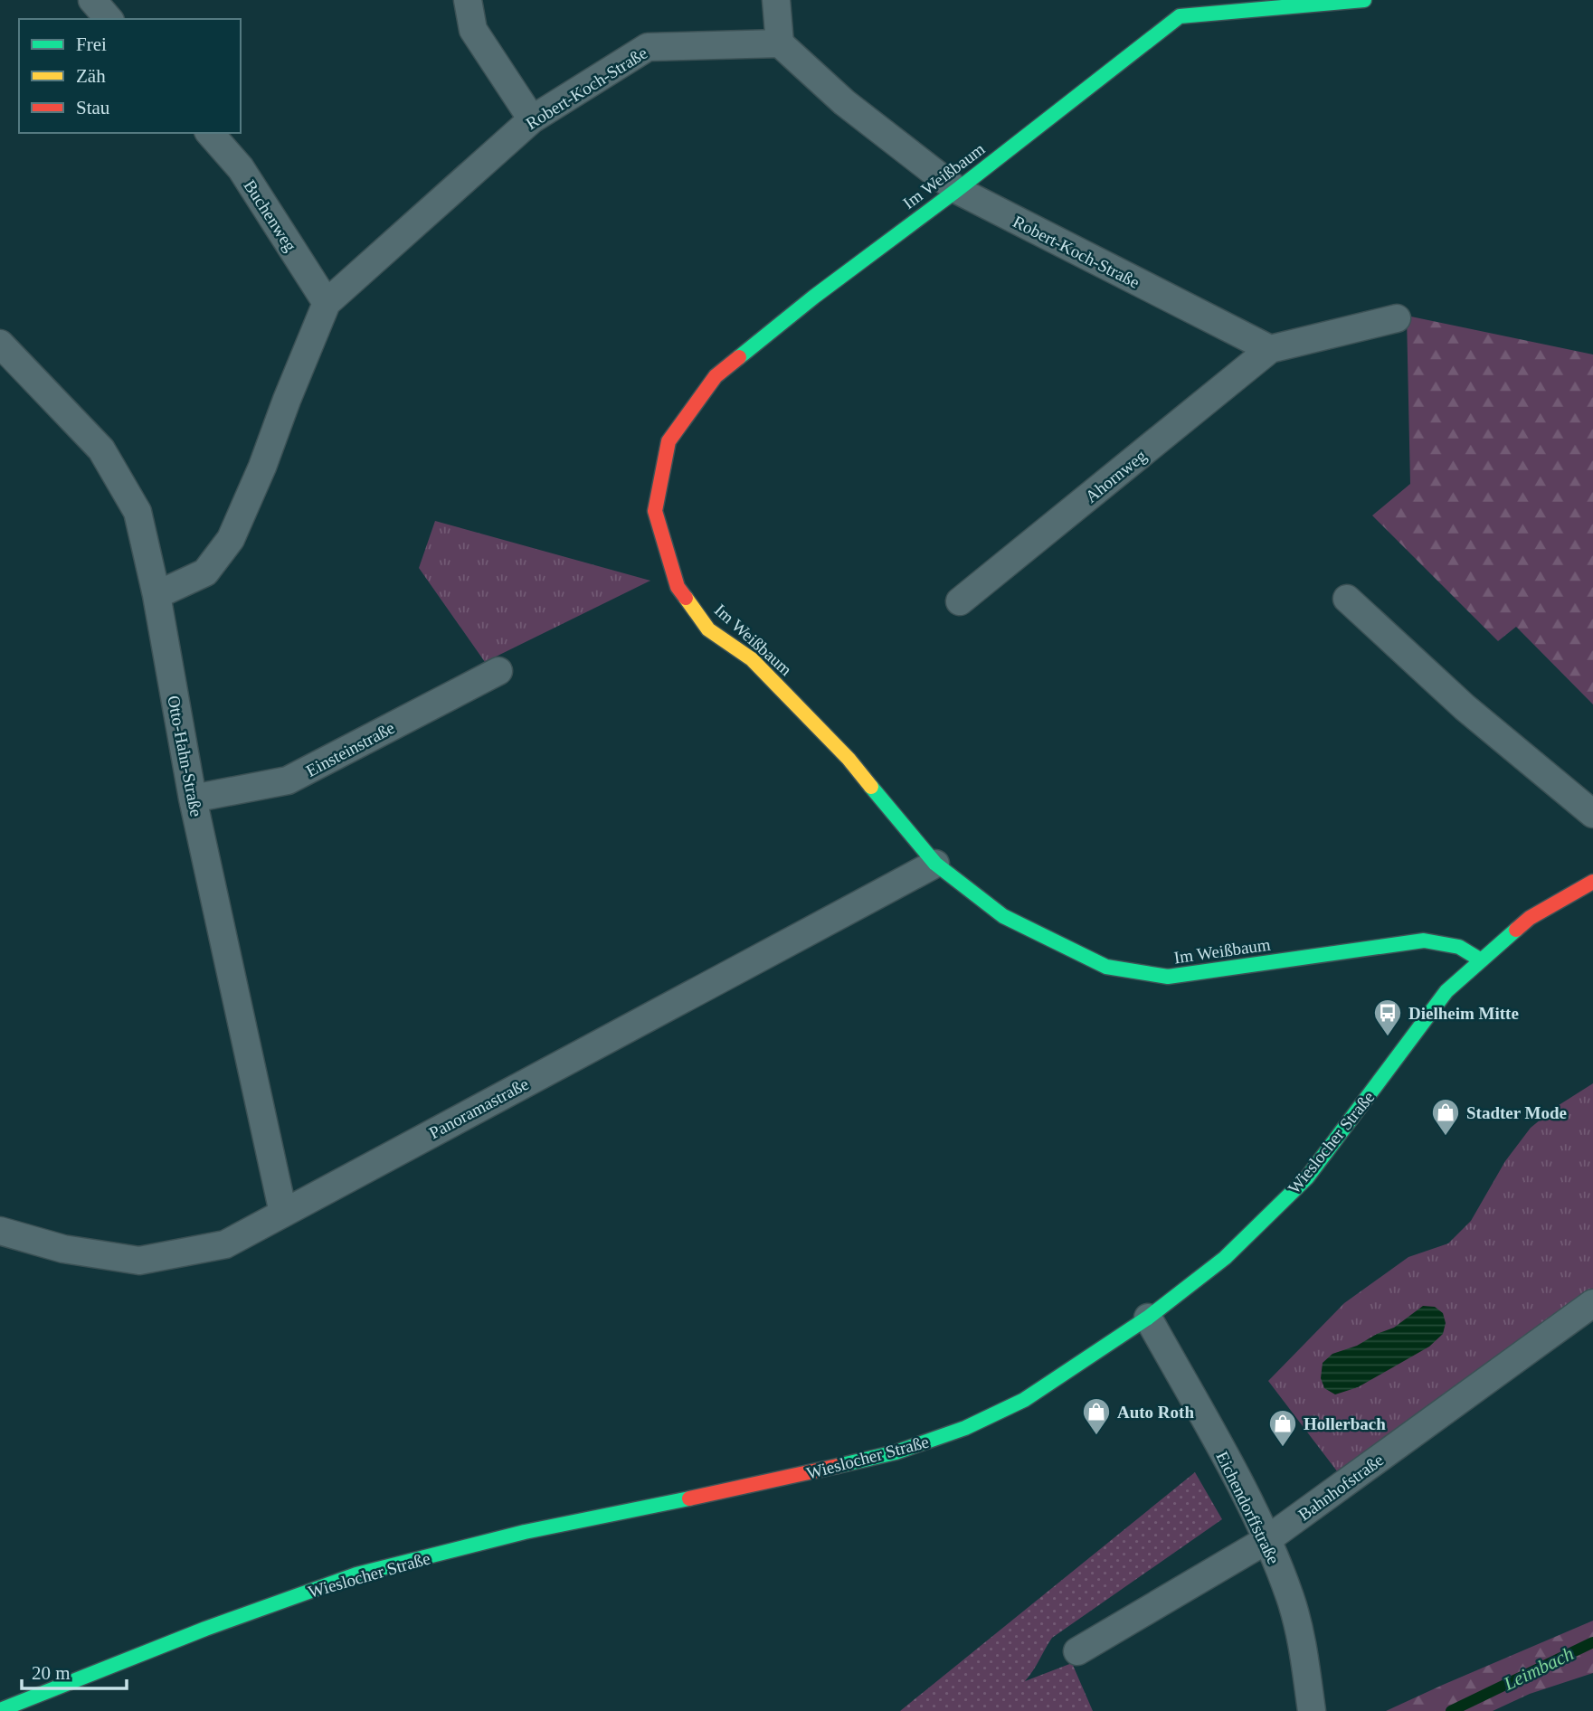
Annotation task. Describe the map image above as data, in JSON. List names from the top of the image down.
{
  "streets": {
    "street": [
      "Robert-Koch-Straße",
      "Im Weißbaum",
      "Buchenweg",
      "Ahornweg",
      "Einsteinstraße",
      "Otto-Hahn-Straße",
      "Panoramastraße",
      "Wieslocher Straße",
      "Bahnhofstraße",
      "Eichendorffstraße"
    ]
  },
  "crossings": [
    ["Robert-Koch-Straße", "Im Weißbaum"],
    ["Robert-Koch-Straße", "Buchenweg"],
    ["Robert-Koch-Straße", "Ahornweg"],
    ["Robert-Koch-Straße", "Otto-Hahn-Straße"],
    ["Im Weißbaum", "Panoramastraße"],
    ["Im Weißbaum", "Wieslocher Straße"],
    ["Einsteinstraße", "Otto-Hahn-Straße"],
    ["Otto-Hahn-Straße", "Panoramastraße"],
    ["Wieslocher Straße", "Eichendorffstraße"],
    ["Bahnhofstraße", "Eichendorffstraße"]
  ],
  "water": ["Leimbach"],
  "places": {
    "bus stop": ["Dielheim Mitte"],
    "shop": ["Stadter Mode", "Auto Roth", "Hollerbach"]
  },
  "legend": ["Frei", "Zäh", "Stau"],
  "scale_bar": "20 m"
}
